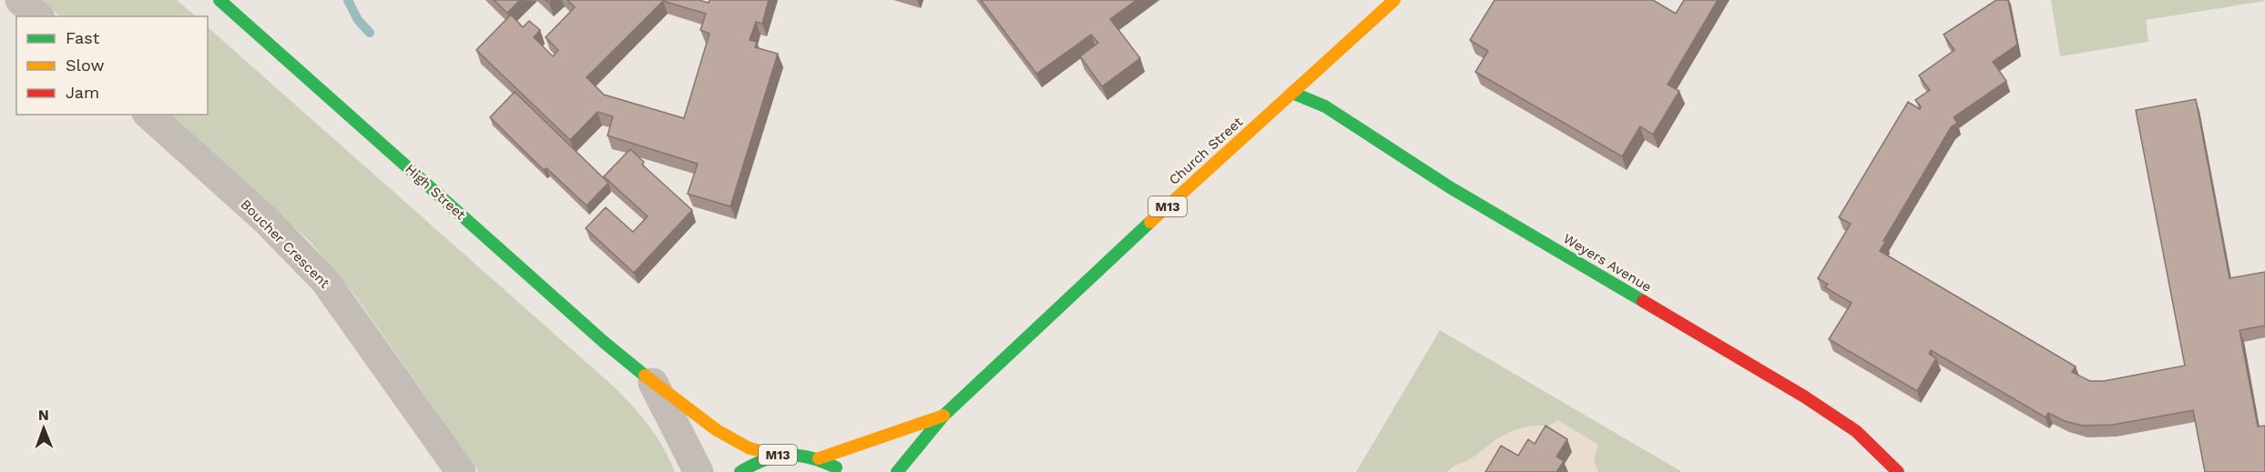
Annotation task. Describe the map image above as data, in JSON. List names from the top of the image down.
{
  "streets": {
    "street": [
      "Church Street",
      "High Street",
      "M13",
      "Boucher Crescent",
      "Weyers Avenue"
    ]
  },
  "crossings": [
    ["Church Street", "M13"],
    ["Church Street", "Weyers Avenue"],
    ["High Street", "M13"]
  ],
  "legend": ["Fast", "Slow", "Jam"],
  "north": "top"
}
